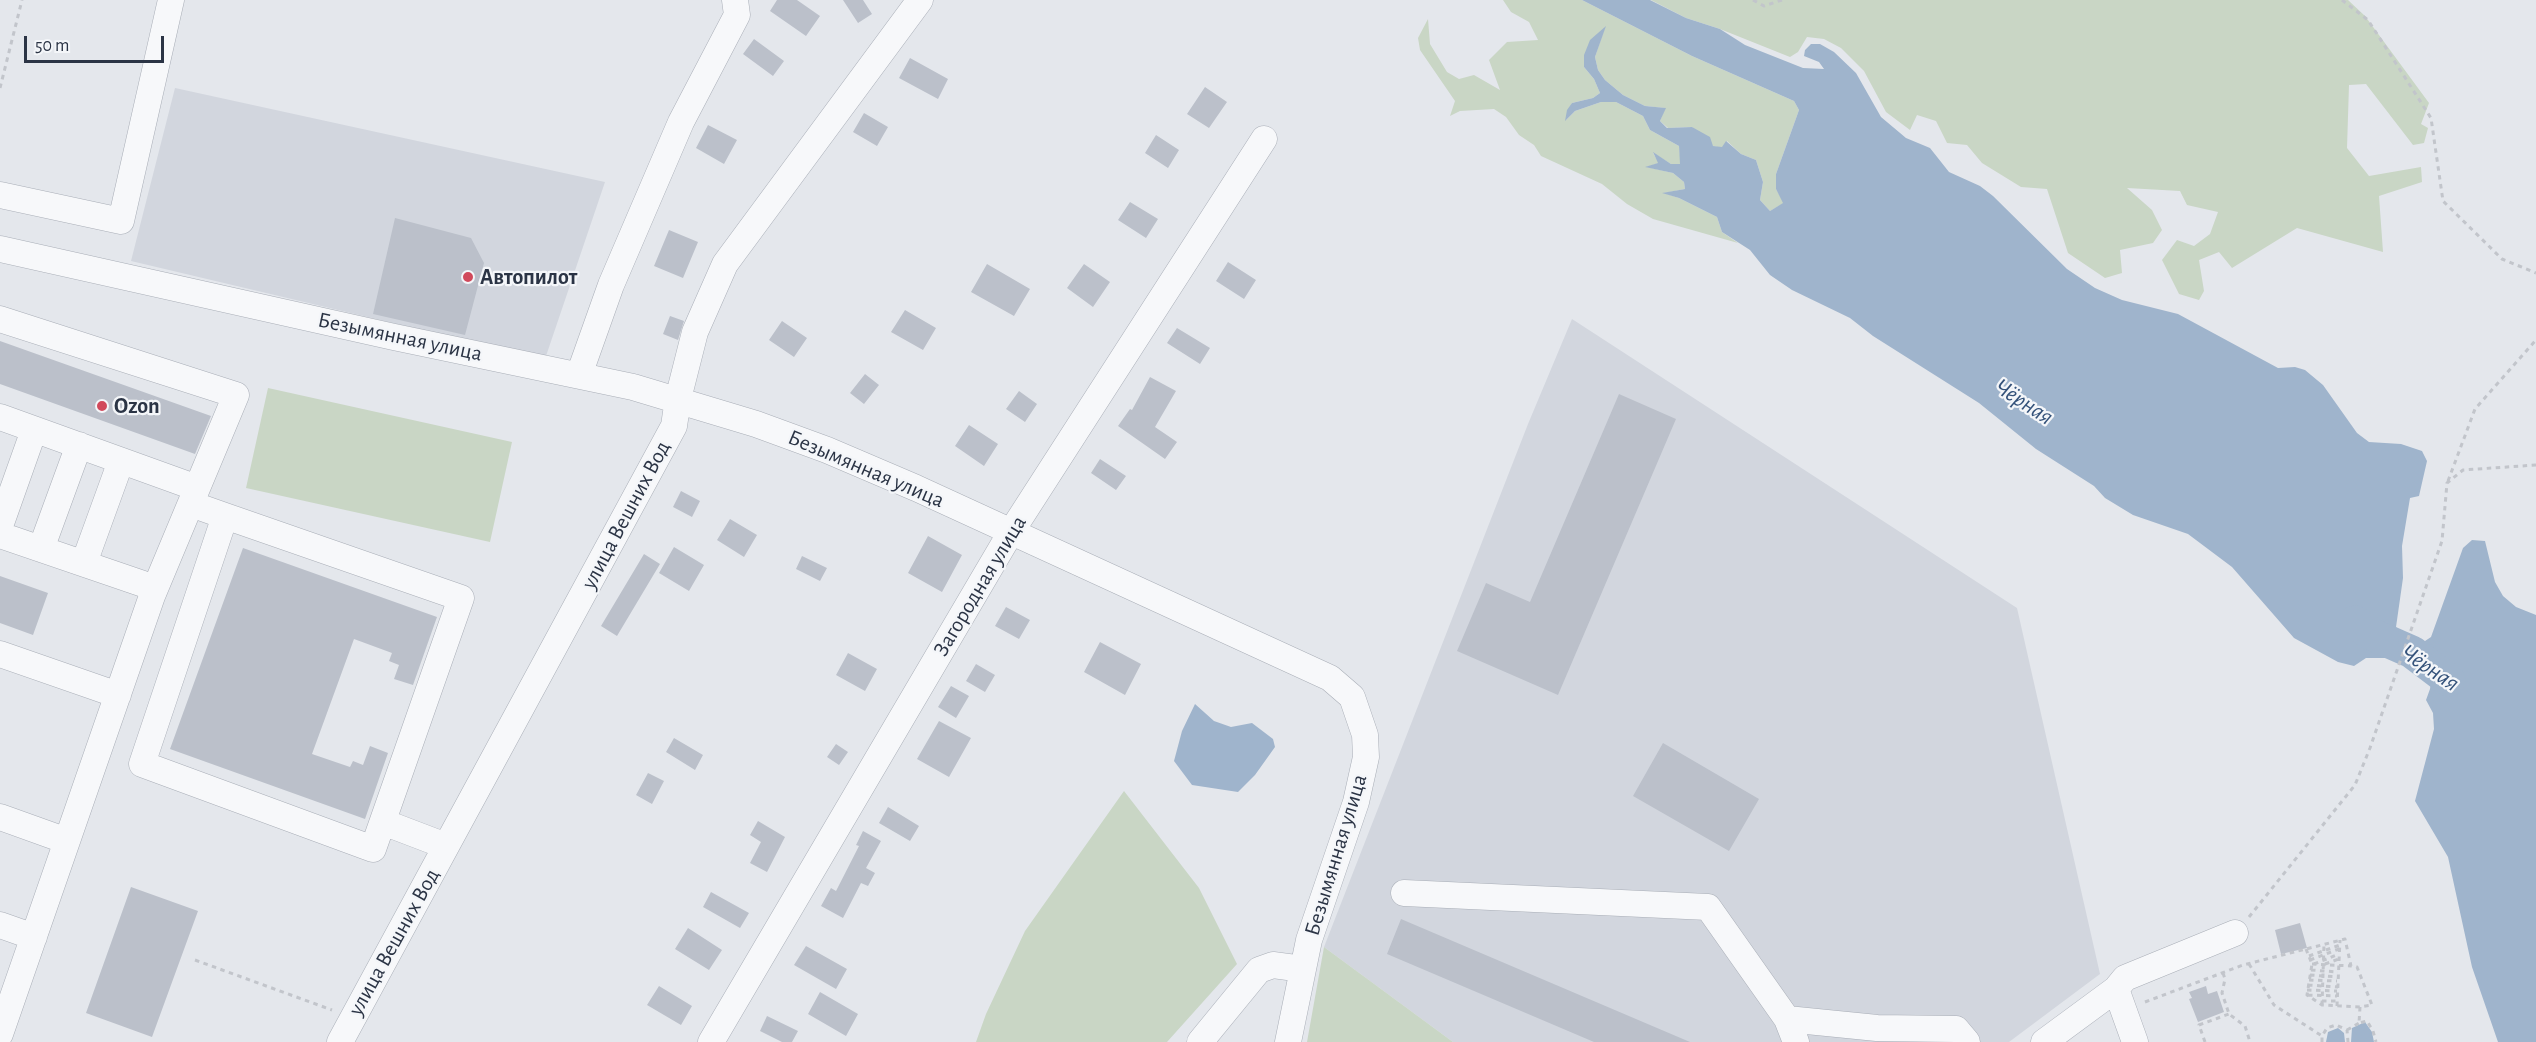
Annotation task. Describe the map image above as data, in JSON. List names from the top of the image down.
{
  "streets": {
    "street": ["Безымянная улица", "улица Вешних Вод", "Загородная улица"]
  },
  "crossings": [
    ["Безымянная улица", "улица Вешних Вод"],
    ["Безымянная улица", "Загородная улица"]
  ],
  "water": ["Чёрная"],
  "places": ["Автопилот", "Ozon"],
  "scale_bar": "50 m"
}
